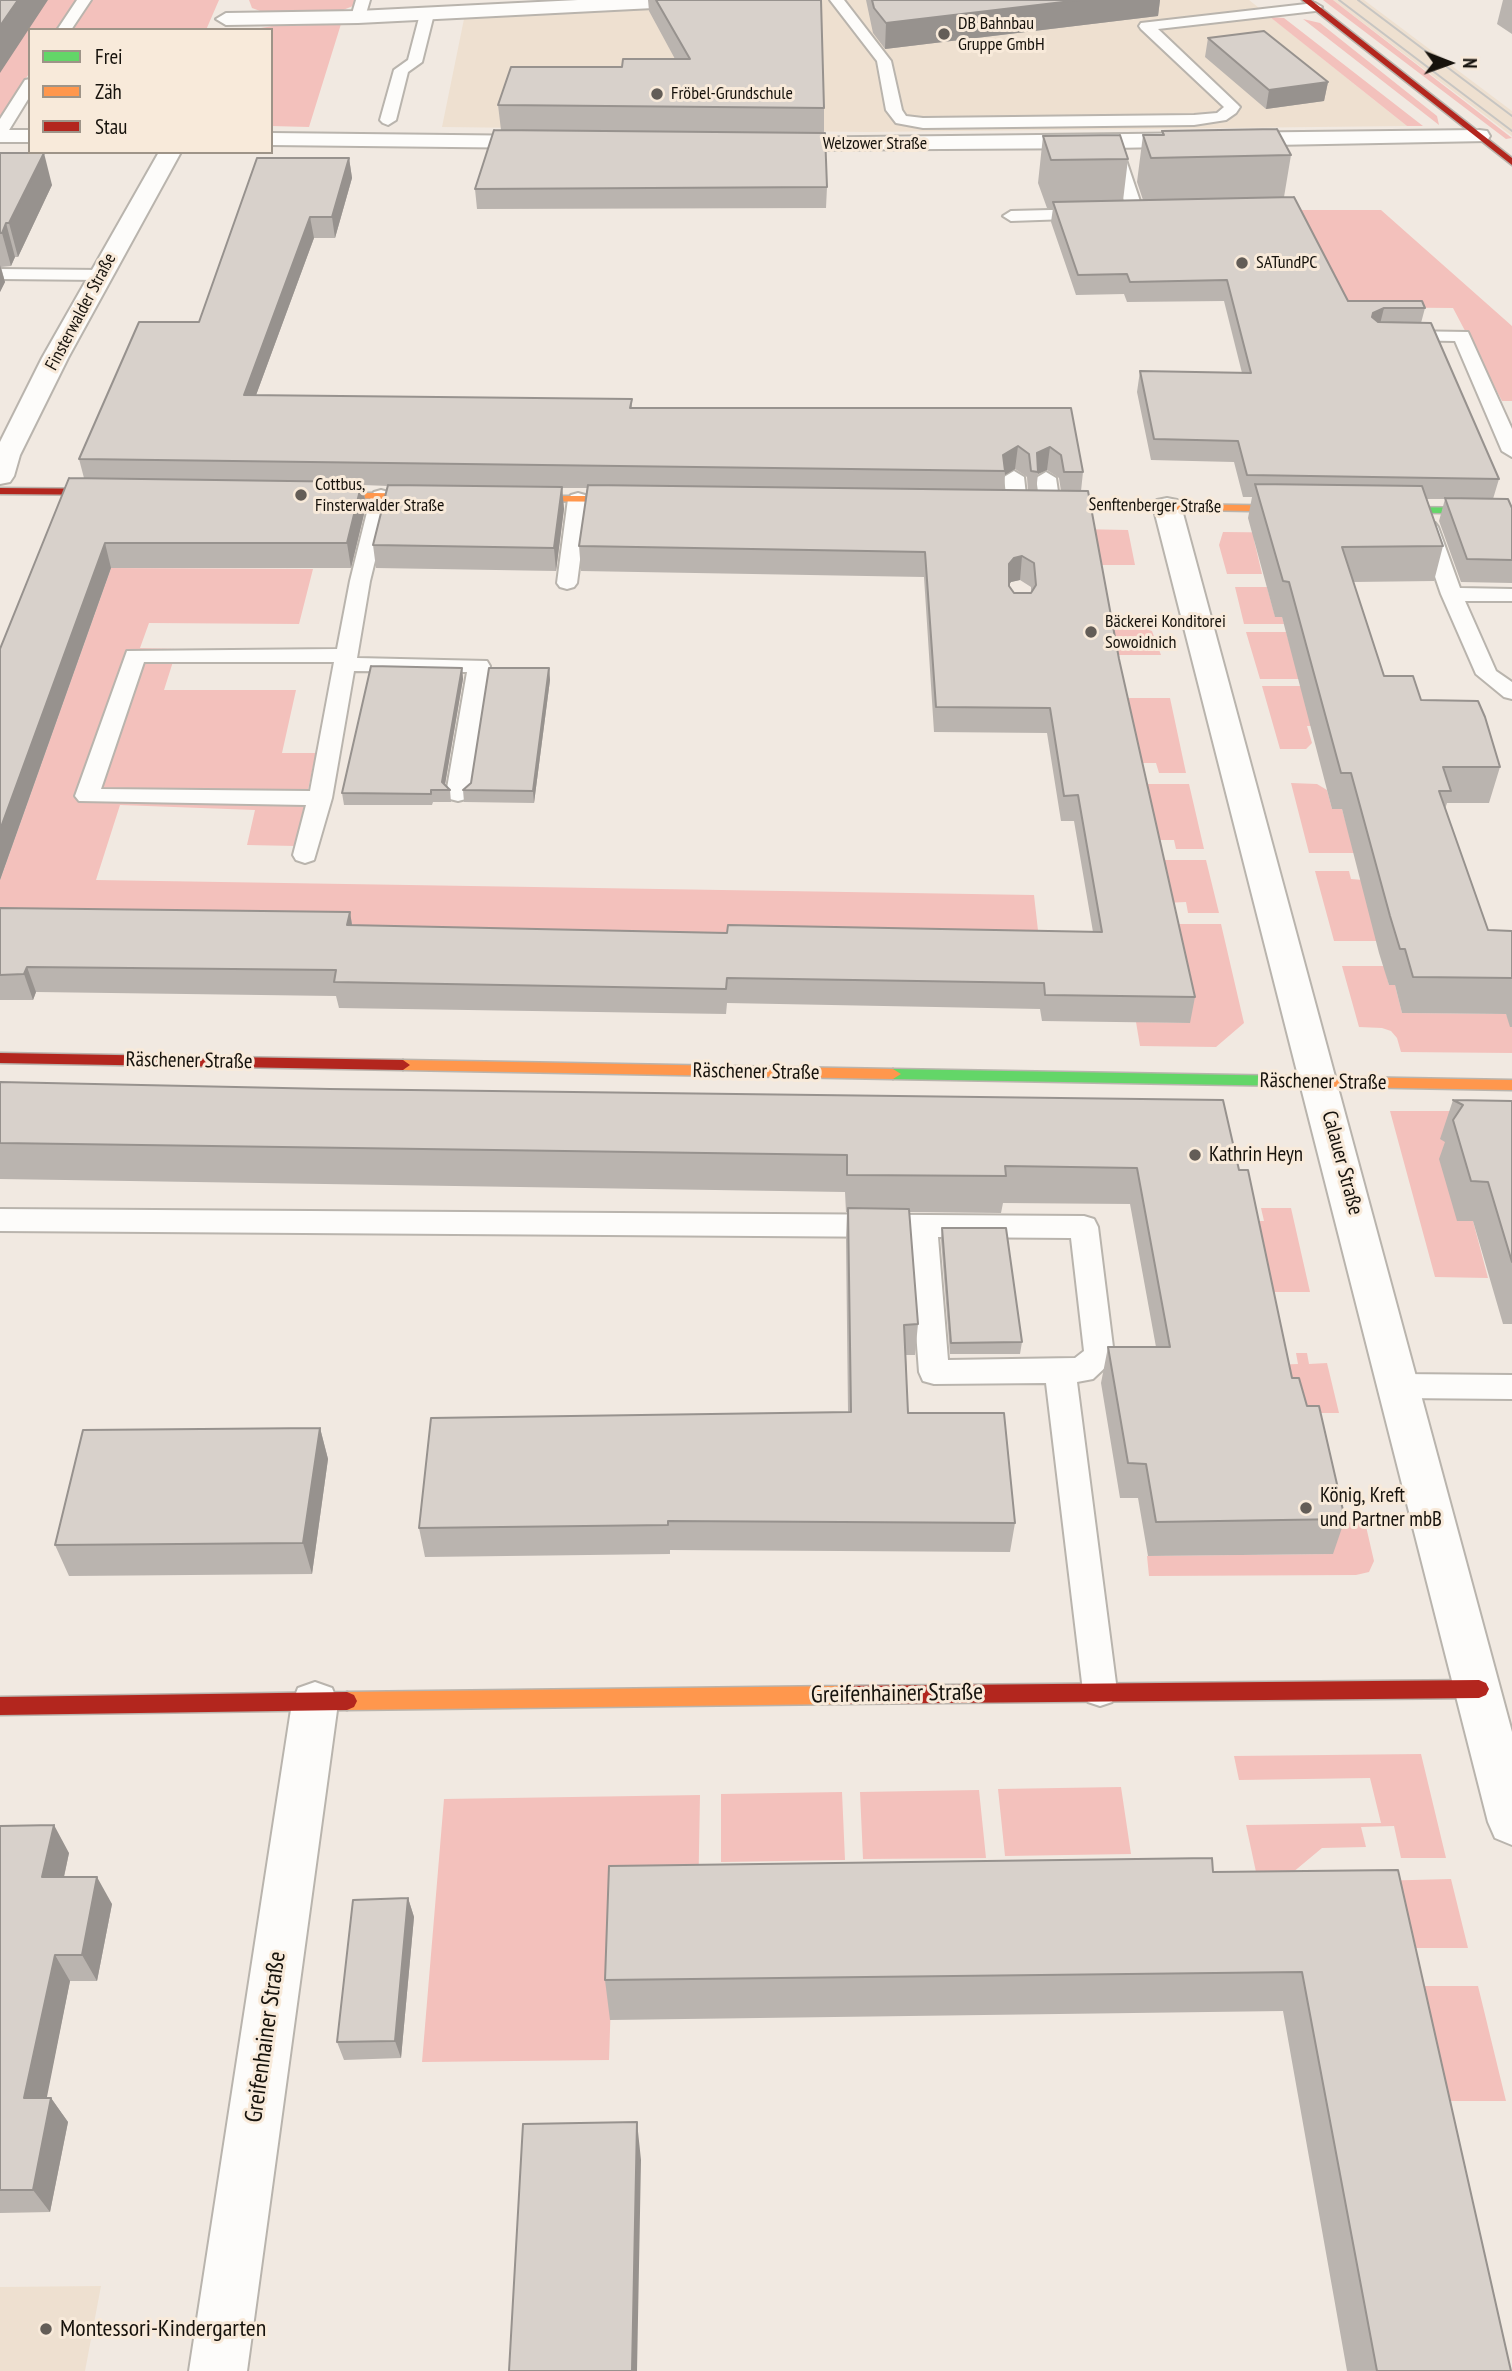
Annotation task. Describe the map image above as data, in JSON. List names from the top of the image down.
{
  "streets": {
    "street": [
      "Welzower Straße",
      "Finsterwalder Straße",
      "Senftenberger Straße",
      "Räschener Straße",
      "Calauer Straße",
      "Greifenhainer Straße"
    ]
  },
  "crossings": [
    ["Senftenberger Straße", "Calauer Straße"],
    ["Räschener Straße", "Calauer Straße"],
    ["Calauer Straße", "Greifenhainer Straße"]
  ],
  "places": [
    "DB Bahnbau Gruppe GmbH",
    "Fröbel-Grundschule",
    "SATundPC",
    "Cottbus, Finsterwalder Straße",
    "Bäckerei Konditorei Sowoidnich",
    "Kathrin Heyn",
    "König, Kreft und Partner mbB",
    "Montessori-Kindergarten"
  ],
  "legend": ["Frei", "Zäh", "Stau"],
  "north": "right"
}
